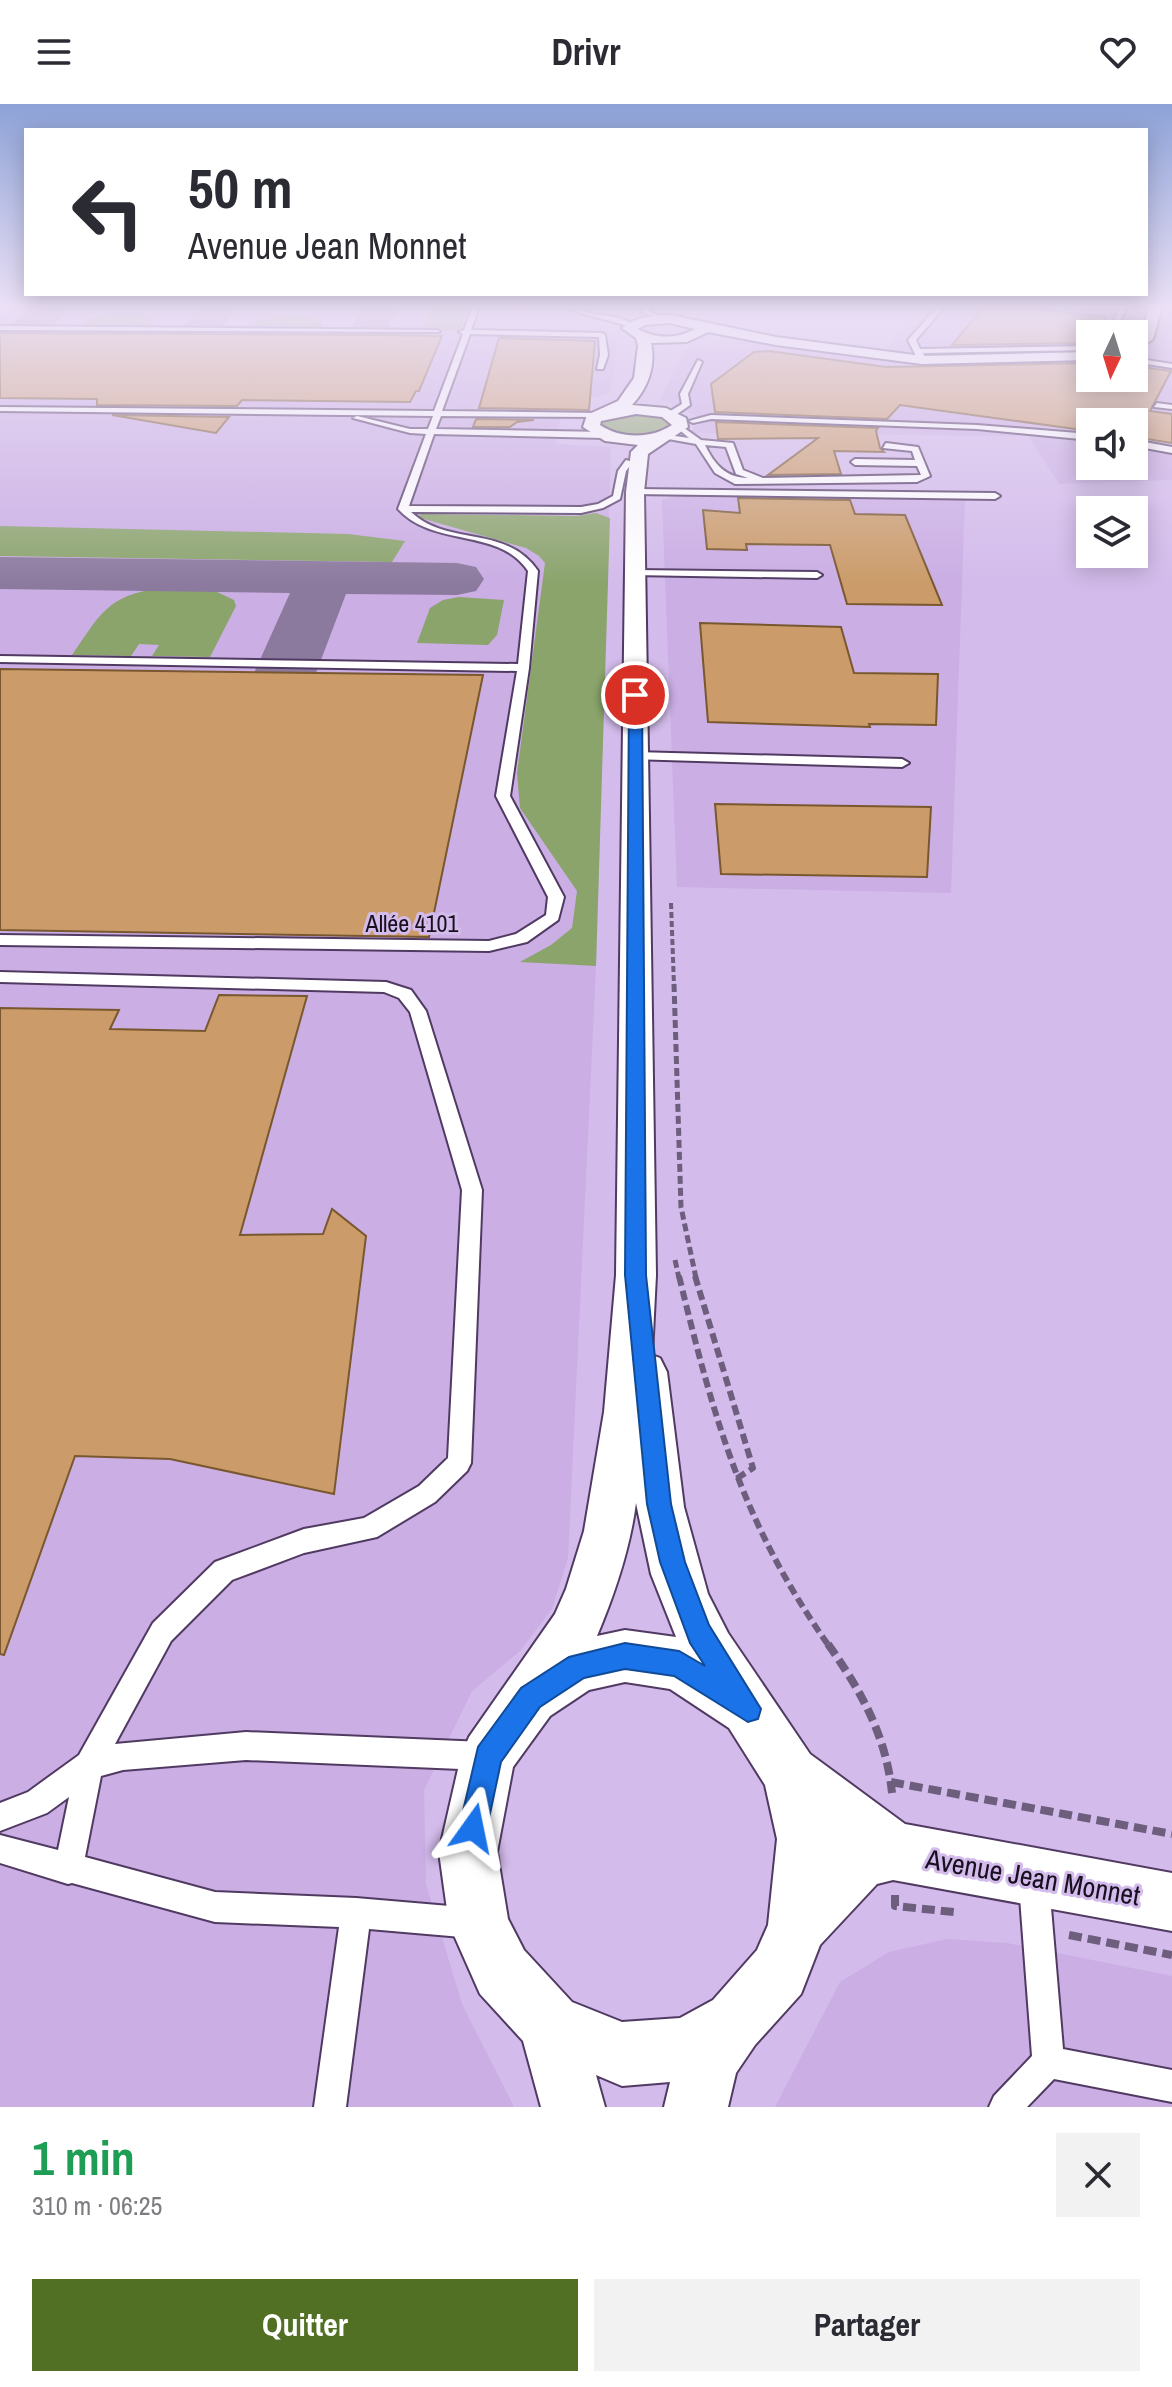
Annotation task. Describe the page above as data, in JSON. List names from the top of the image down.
{
  "streets": {
    "street": ["Avenue Jean Monnet"],
    "lane": ["Allée 4101"]
  },
  "north": "bottom",
  "page": {
    "header": "Drivr",
    "turn": ["50 m", "Avenue Jean Monnet"],
    "heading": ["1 min", "310 m · 06:25"],
    "buttons": ["Quitter", "Partager"]
  }
}
